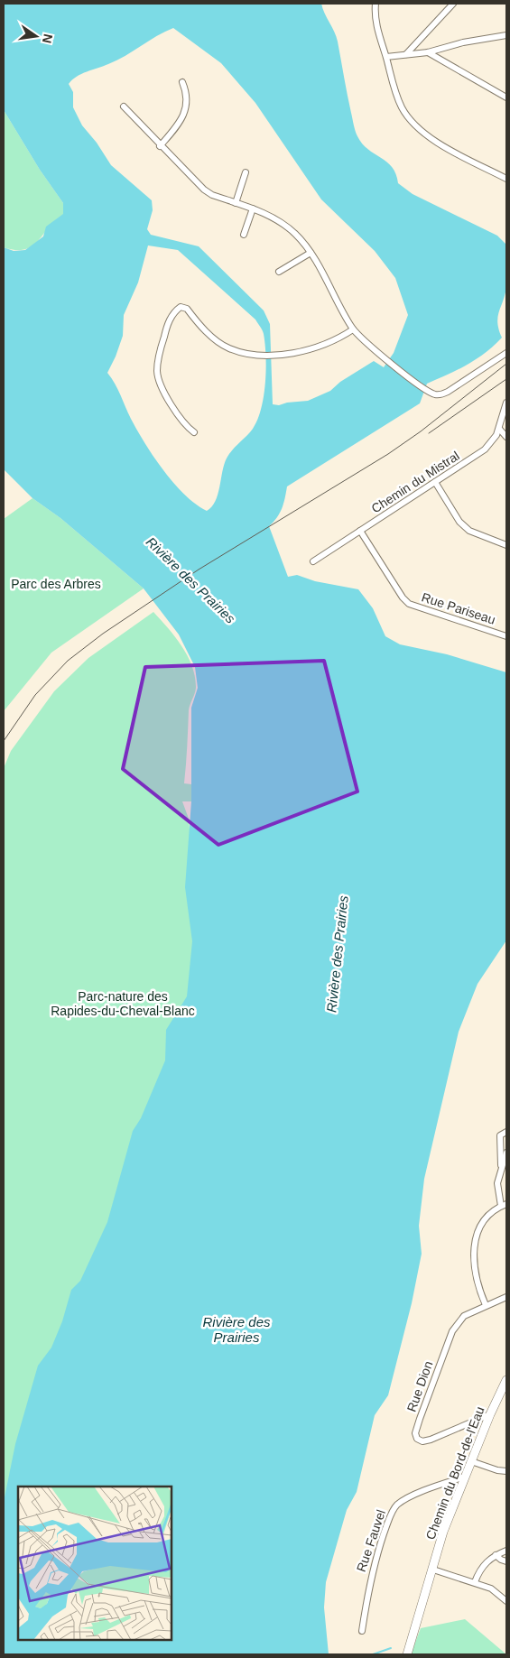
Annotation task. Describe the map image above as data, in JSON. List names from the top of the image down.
{
  "streets": {
    "street": [
      "Chemin du Mistral",
      "Rue Pariseau",
      "Rue Dion",
      "Chemin du Bord-de-l'Eau",
      "Rue Fauvel"
    ]
  },
  "crossings": [
    ["Chemin du Mistral", "Rue Pariseau"],
    ["Rue Dion", "Chemin du Bord-de-l'Eau"],
    ["Chemin du Bord-de-l'Eau", "Rue Fauvel"]
  ],
  "water": ["Rivière des Prairies"],
  "parks": ["Parc des Arbres", "Parc-nature des Rapides-du-Cheval-Blanc"],
  "north": "right"
}
